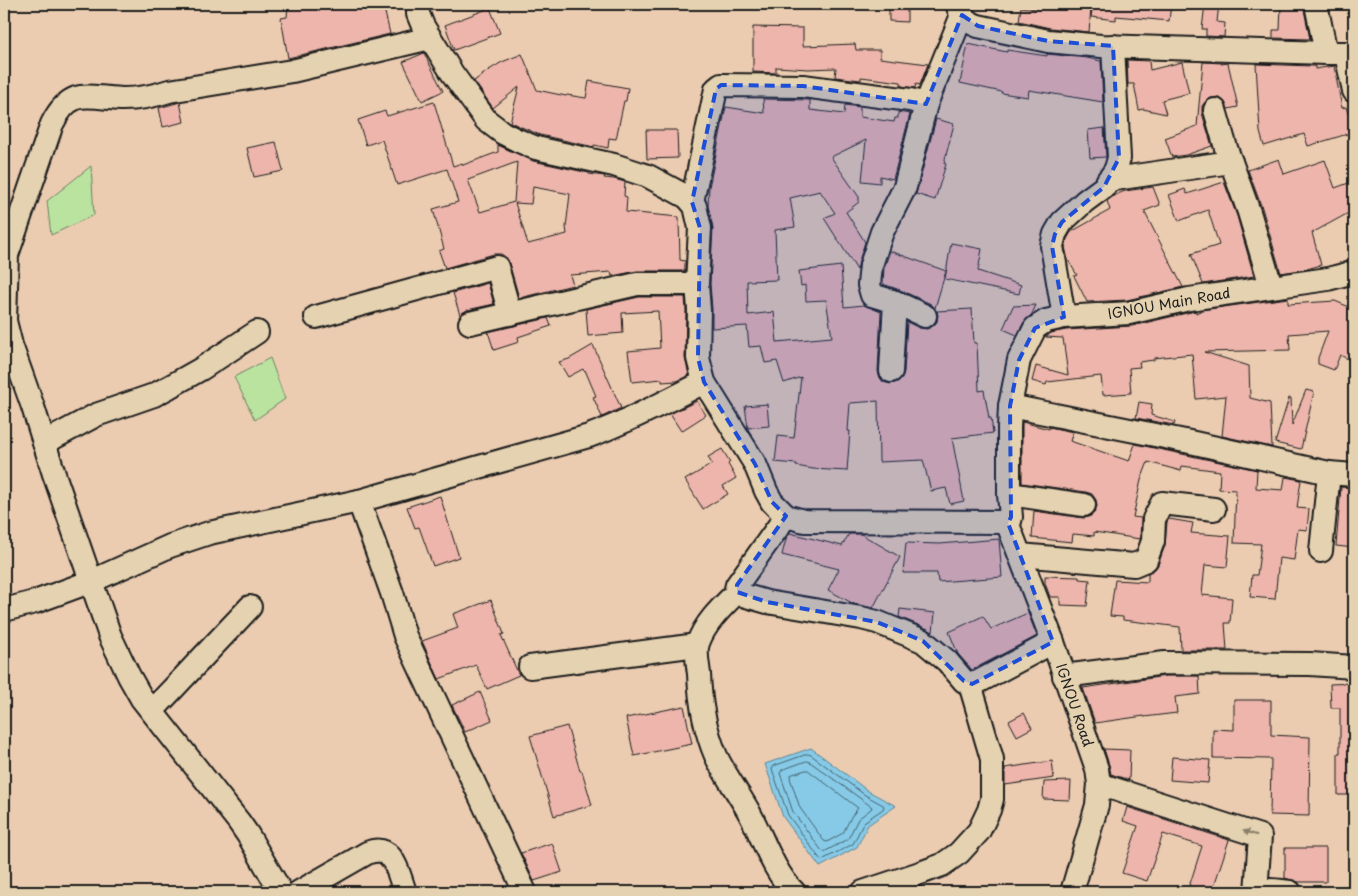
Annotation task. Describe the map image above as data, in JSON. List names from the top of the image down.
{
  "streets": {
    "street": ["IGNOU Main Road", "IGNOU Road"]
  },
  "crossings": [
    ["IGNOU Main Road", "IGNOU Road"]
  ]
}
